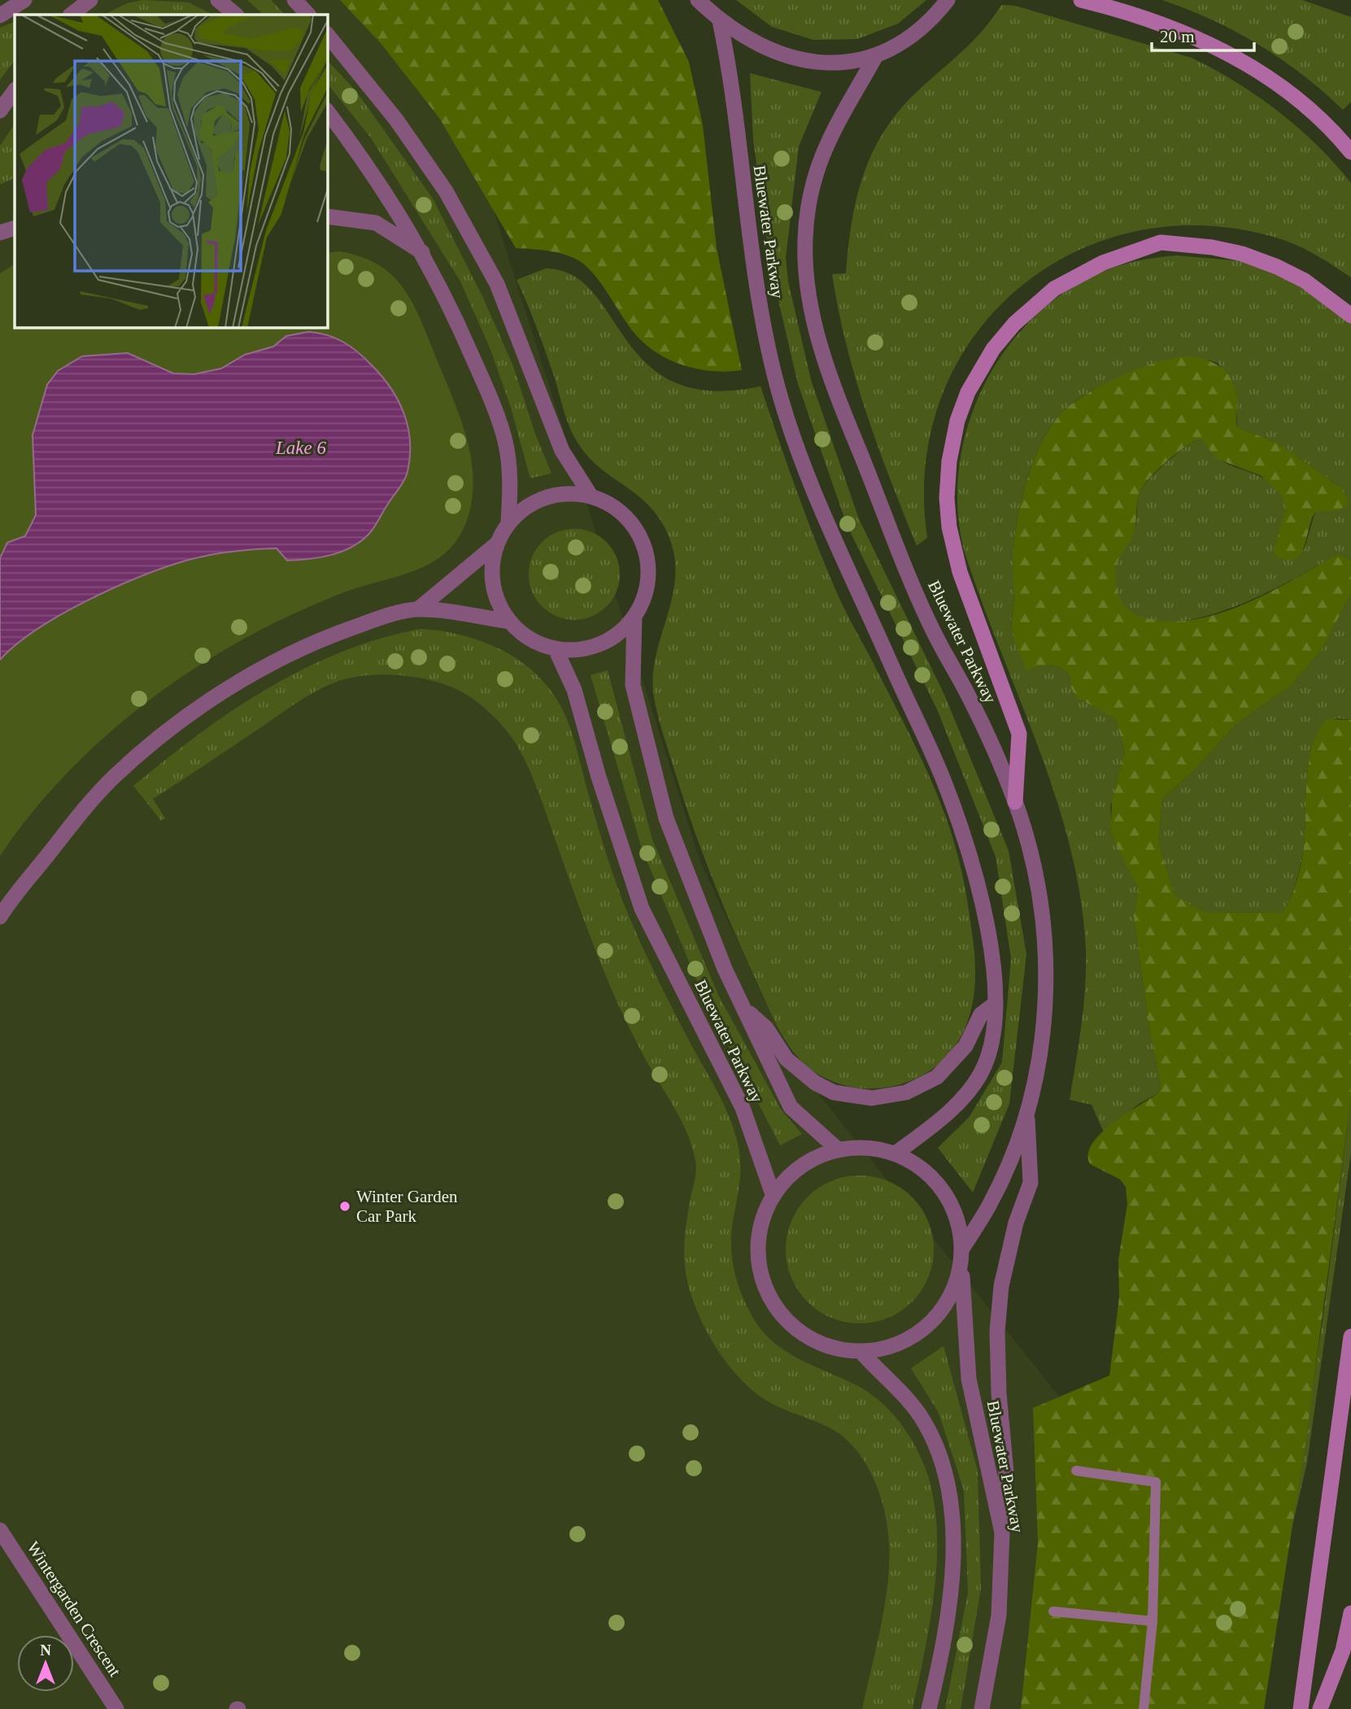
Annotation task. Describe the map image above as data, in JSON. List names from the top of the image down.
{
  "streets": {
    "street": ["Bluewater Parkway", "Wintergarden Crescent"]
  },
  "water": ["Lake 6"],
  "places": ["Winter Garden Car Park"],
  "scale_bar": "20 m",
  "north": "top"
}
